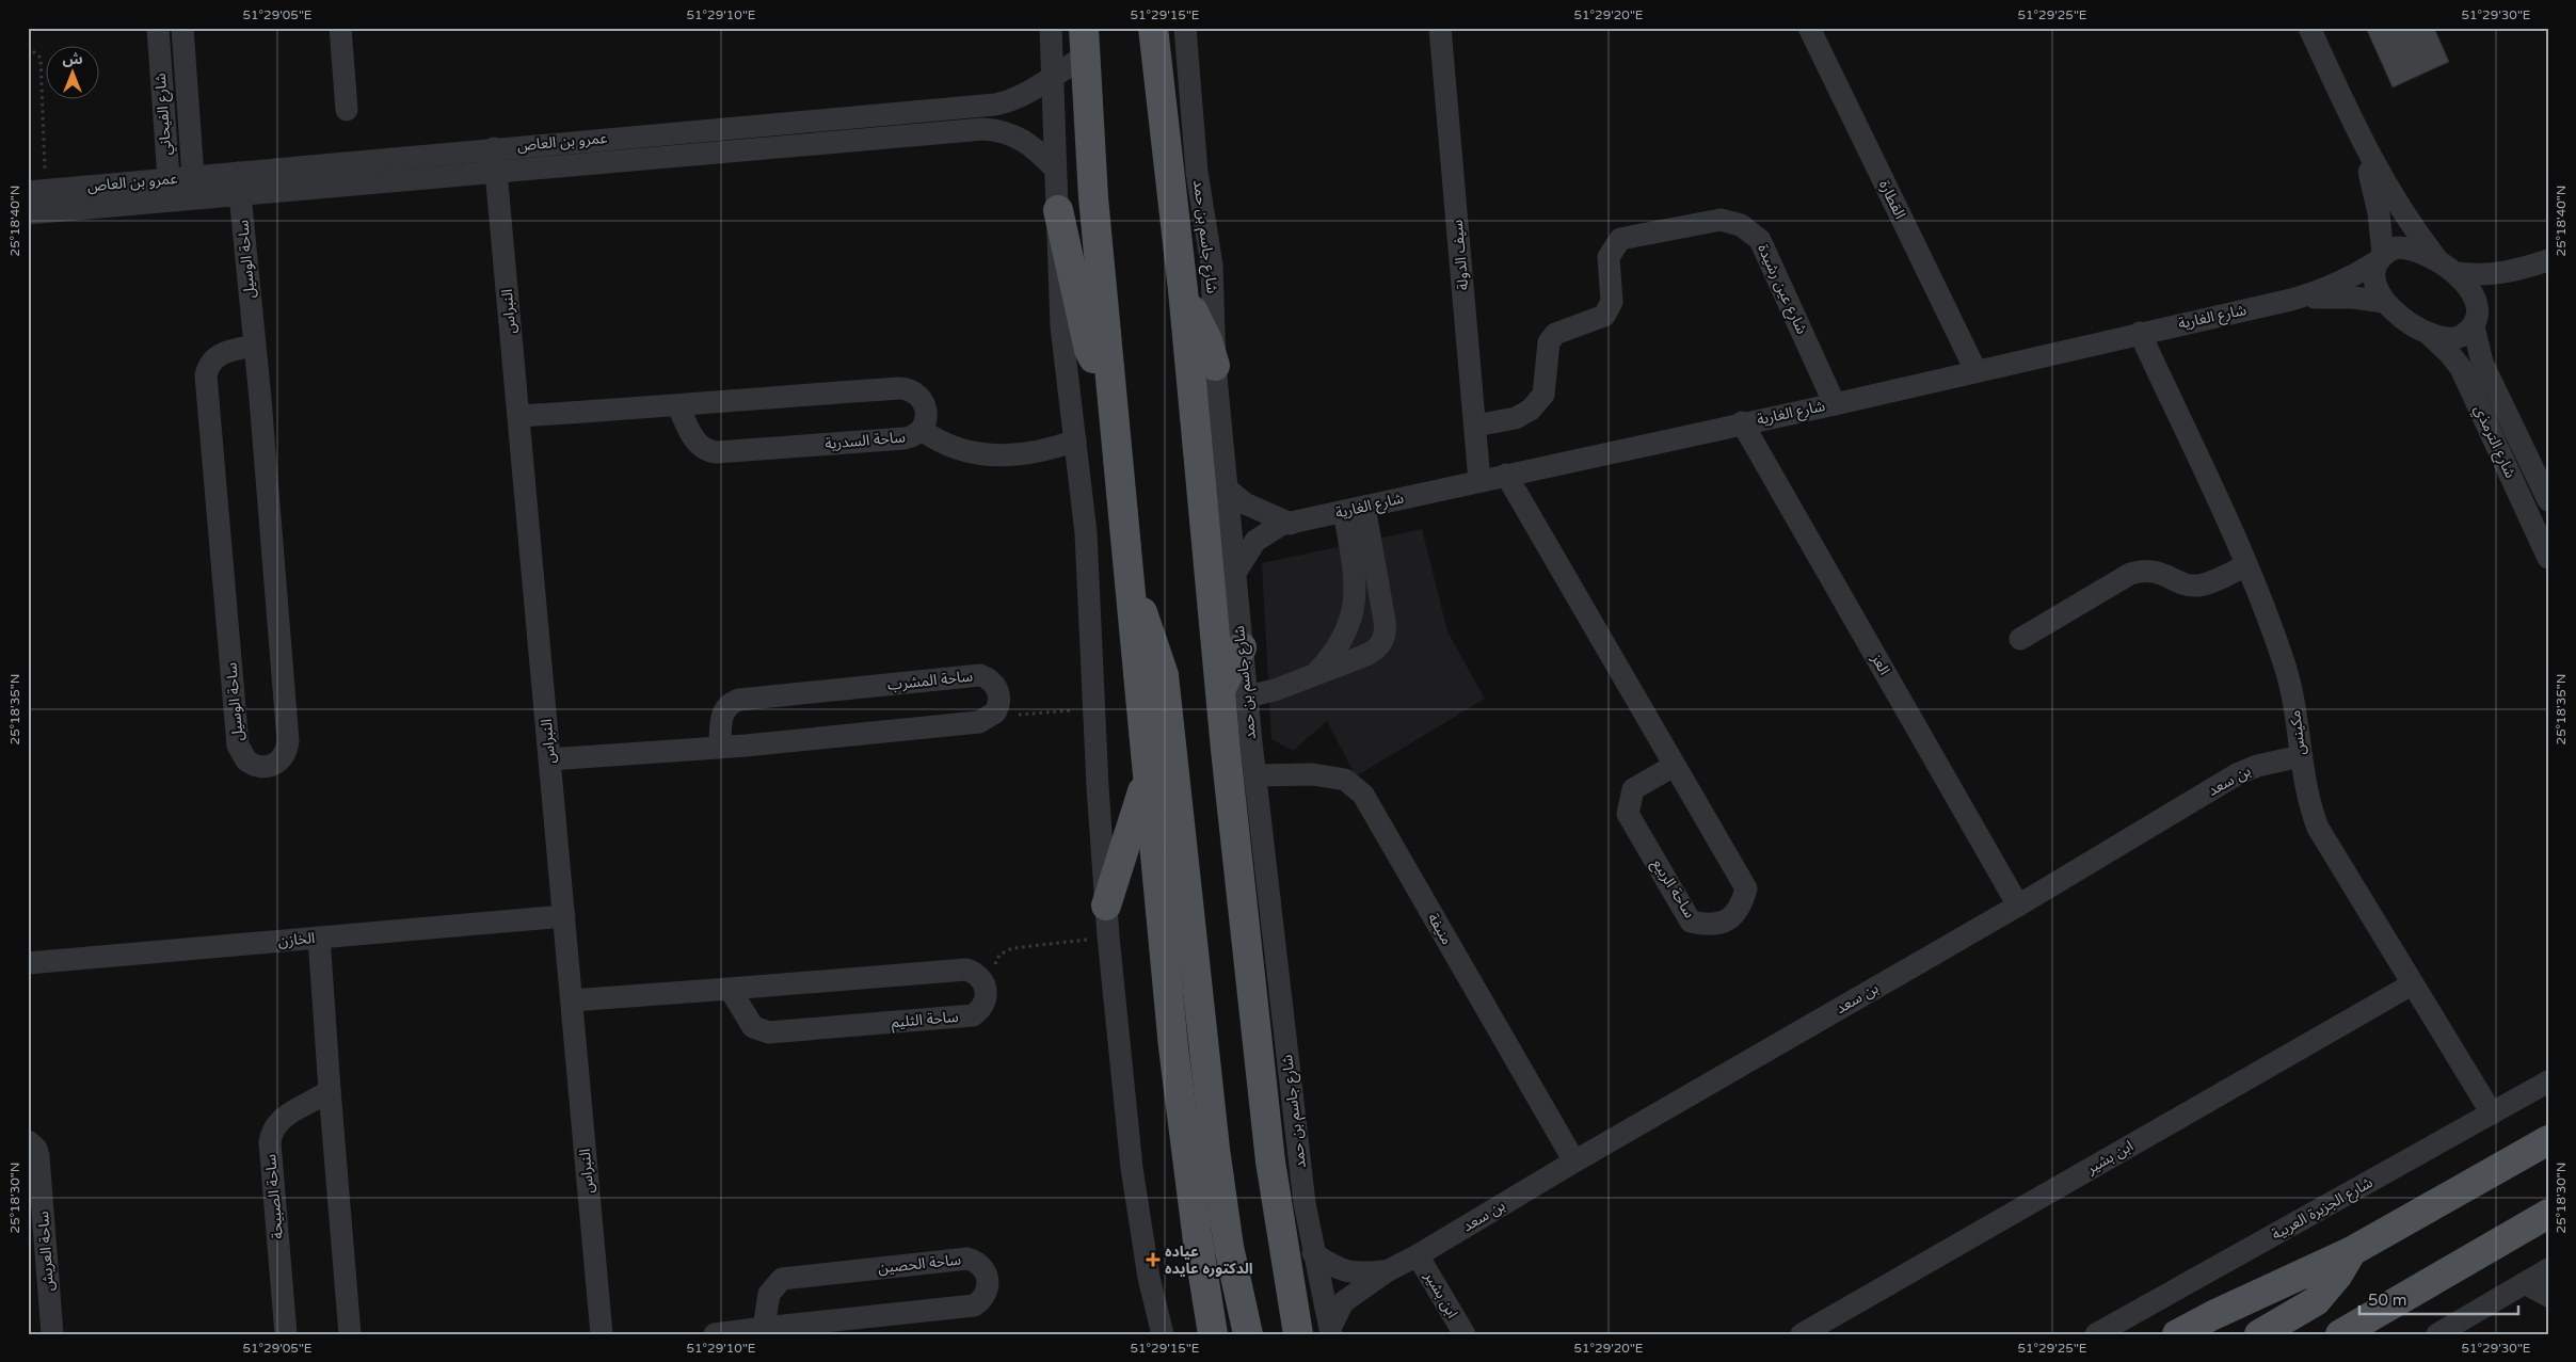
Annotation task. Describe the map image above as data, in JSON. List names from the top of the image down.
{
  "streets": {
    "main road": ["شارع جاسم بن حمد"],
    "street": [
      "شارع الفيحاني",
      "عمرو بن العاص",
      "القطارة",
      "سيف الدولة",
      "ساحة الوسيل",
      "شارع عين رشيدة",
      "النبراس",
      "شارع الغارية",
      "ساحة السدرية",
      "شارع الترمذي",
      "العز",
      "ساحة المشرب",
      "مكينس",
      "بن سعد",
      "ساحة الربيع",
      "منيفة",
      "الخازن",
      "ساحة الثليم",
      "ابن بشير",
      "ساحة الصبيحة",
      "شارع الجزيرة العربية",
      "ساحة العريش",
      "ساحة الحصين"
    ]
  },
  "crossings": [
    ["شارع الفيحاني", "عمرو بن العاص"],
    ["عمرو بن العاص", "ساحة الوسيل"],
    ["عمرو بن العاص", "النبراس"],
    ["القطارة", "شارع الغارية"],
    ["شارع جاسم بن حمد", "شارع الغارية"],
    ["شارع جاسم بن حمد", "بن سعد"],
    ["شارع جاسم بن حمد", "منيفة"],
    ["سيف الدولة", "شارع عين رشيدة"],
    ["سيف الدولة", "شارع الغارية"],
    ["شارع عين رشيدة", "شارع الغارية"],
    ["النبراس", "ساحة السدرية"],
    ["النبراس", "الخازن"],
    ["شارع الغارية", "شارع الترمذي"],
    ["شارع الغارية", "العز"],
    ["شارع الغارية", "مكينس"],
    ["شارع الغارية", "ساحة الربيع"],
    ["العز", "بن سعد"],
    ["مكينس", "بن سعد"],
    ["مكينس", "ابن بشير"],
    ["مكينس", "شارع الجزيرة العربية"],
    ["بن سعد", "منيفة"],
    ["بن سعد", "ابن بشير"]
  ],
  "places": {
    "health": ["عياده الدكتوره عايده"]
  },
  "scale_bar": "50 m",
  "north": "top",
  "coordinates": [
    "51°29'05\"E",
    "51°29'10\"E",
    "51°29'15\"E",
    "51°29'20\"E",
    "51°29'25\"E",
    "51°29'30\"E",
    "25°18'40\"N",
    "25°18'35\"N",
    "25°18'30\"N"
  ]
}
